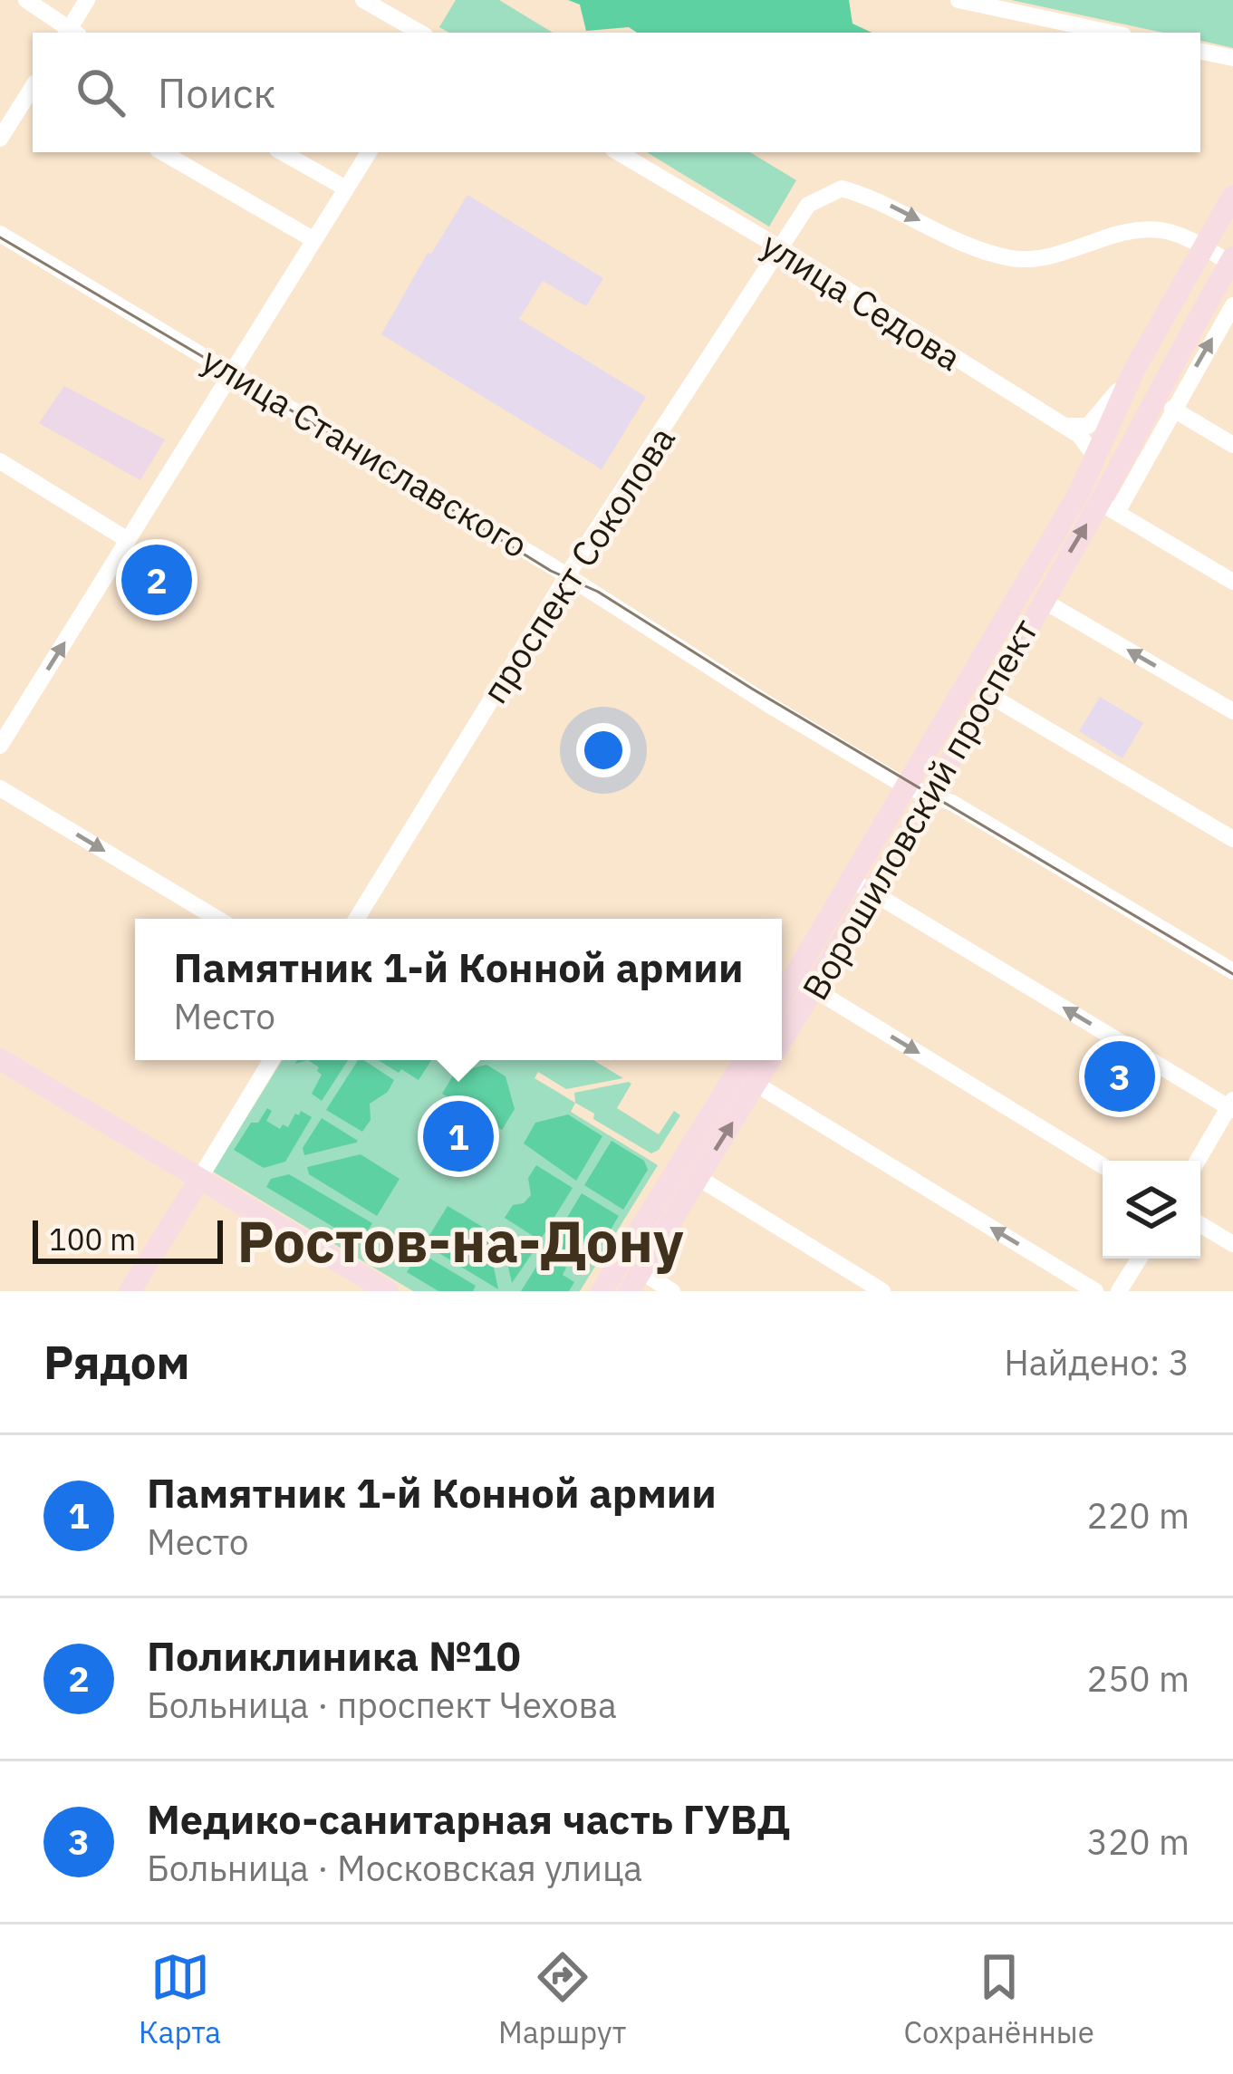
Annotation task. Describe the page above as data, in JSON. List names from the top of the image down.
{
  "streets": {
    "main road": ["Ворошиловский проспект"],
    "street": ["улица Седова", "улица Станиславского", "проспект Соколова"]
  },
  "crossings": [
    ["улица Седова", "проспект Соколова"],
    ["улица Седова", "Ворошиловский проспект"],
    ["улица Станиславского", "проспект Соколова"],
    ["улица Станиславского", "Ворошиловский проспект"],
    ["проспект Соколова", "Ворошиловский проспект"]
  ],
  "districts": ["Ростов-на-Дону"],
  "scale_bar": "100 m",
  "page": {
    "search": "Поиск",
    "pins": ["2", "3", "1"],
    "popup": ["Памятник 1-й Конной армии", "Место"],
    "scale": "100 m",
    "heading": ["Рядом", "Найдено: 3"],
    "list": [
      {
        "mark": "1",
        "name": "Памятник 1-й Конной армии",
        "note": "Место",
        "value": "220 m"
      },
      {
        "mark": "2",
        "name": "Поликлиника №10",
        "note": "Больница · проспект Чехова",
        "value": "250 m"
      },
      {
        "mark": "3",
        "name": "Медико-санитарная часть ГУВД",
        "note": "Больница · Московская улица",
        "value": "320 m"
      }
    ],
    "nav": ["Карта", "Маршрут", "Сохранённые"]
  }
}
